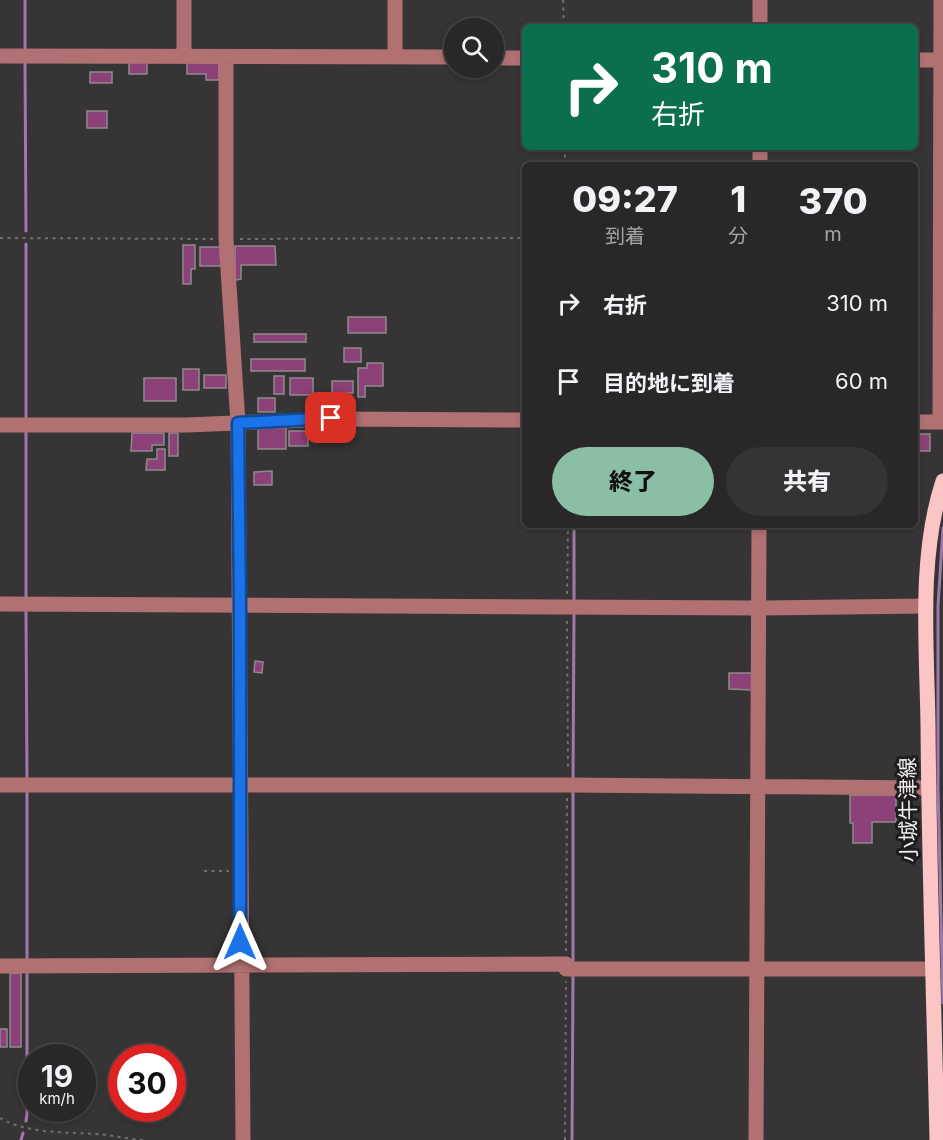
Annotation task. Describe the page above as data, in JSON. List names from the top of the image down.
{
  "streets": {
    "main road": ["小城牛津線"]
  },
  "page": {
    "turn": ["310 m", "右折"],
    "eta": [
      "09:27",
      "到着",
      "1",
      "分",
      "370",
      "m"
    ],
    "list": [
      {
        "name": "右折",
        "value": "310 m"
      },
      {
        "name": "目的地に到着",
        "value": "60 m"
      }
    ],
    "buttons": ["終了", "共有"],
    "speed": "19 km/h",
    "limit": "30"
  }
}
